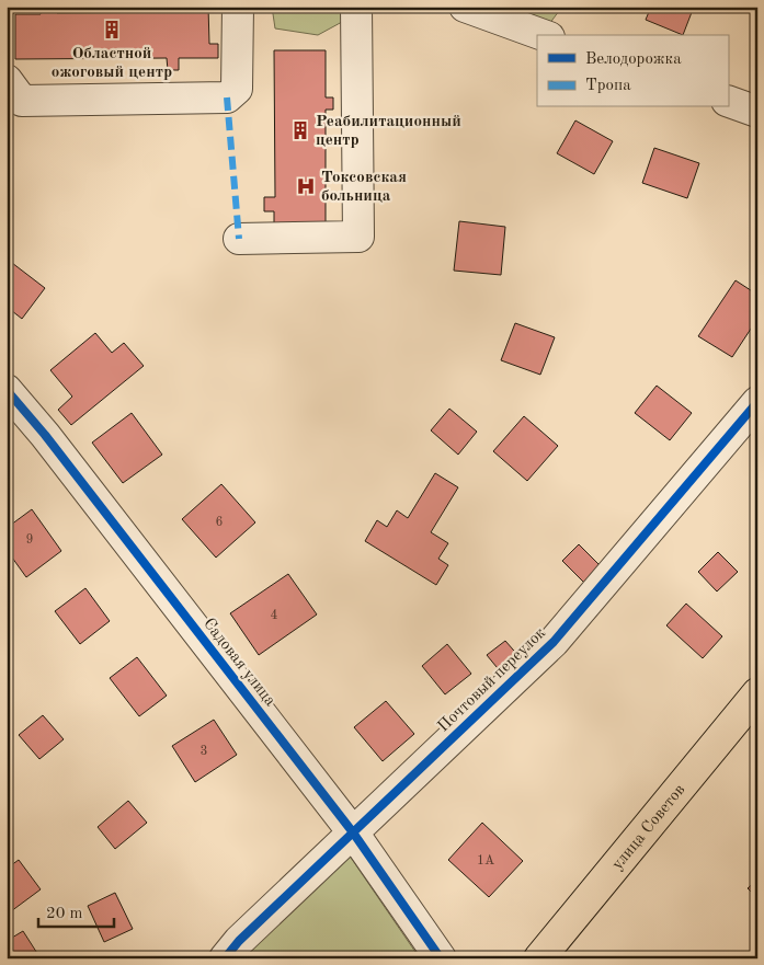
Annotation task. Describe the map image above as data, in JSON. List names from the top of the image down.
{
  "streets": {
    "main road": ["улица Советов"],
    "street": ["Садовая улица", "Почтовый переулок"]
  },
  "crossings": [
    ["Садовая улица", "Почтовый переулок"]
  ],
  "places": {
    "building": ["Областной ожоговый центр", "Реабилитационный центр"],
    "hospital": ["Токсовская больница"]
  },
  "house_numbers": [
    "6",
    "9",
    "4",
    "3",
    "1А"
  ],
  "legend": ["Велодорожка", "Тропа"],
  "scale_bar": "20 m"
}
